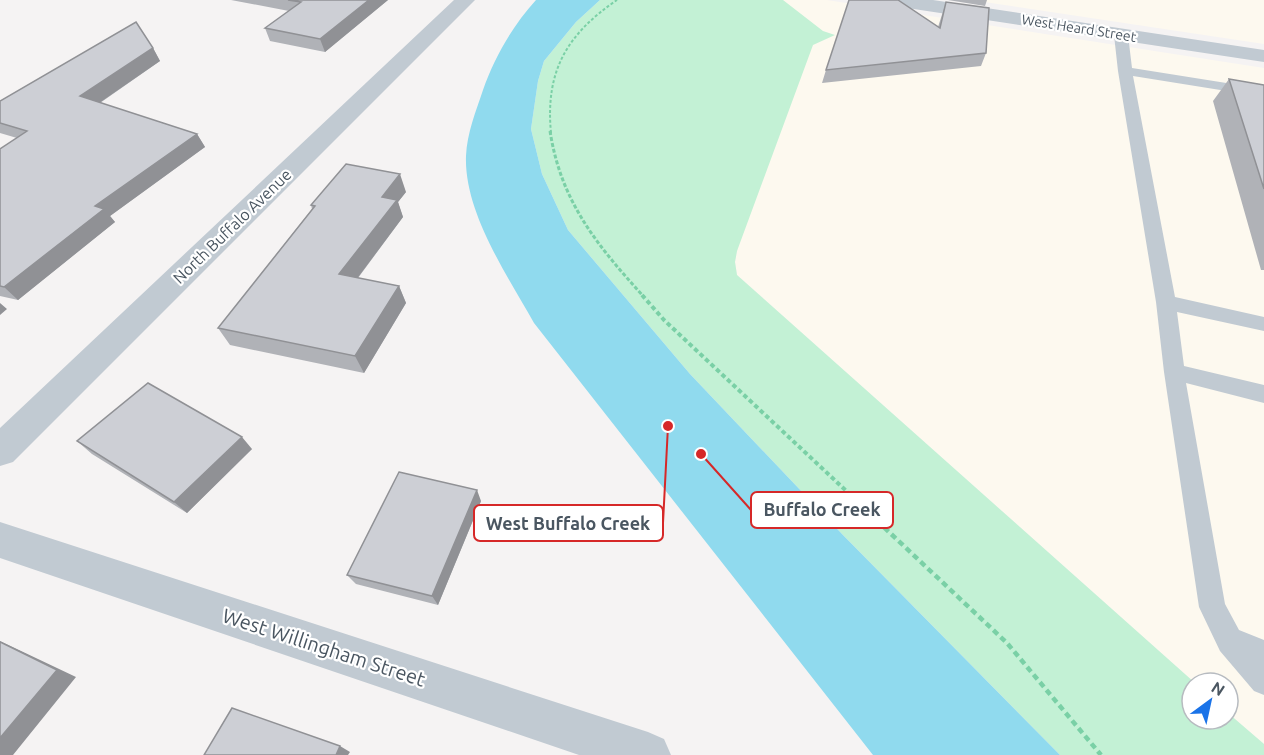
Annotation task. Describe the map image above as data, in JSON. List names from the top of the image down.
{
  "streets": {
    "street": ["West Heard Street", "North Buffalo Avenue", "West Willingham Street"]
  },
  "places": ["West Buffalo Creek", "Buffalo Creek"],
  "north": "top right"
}
